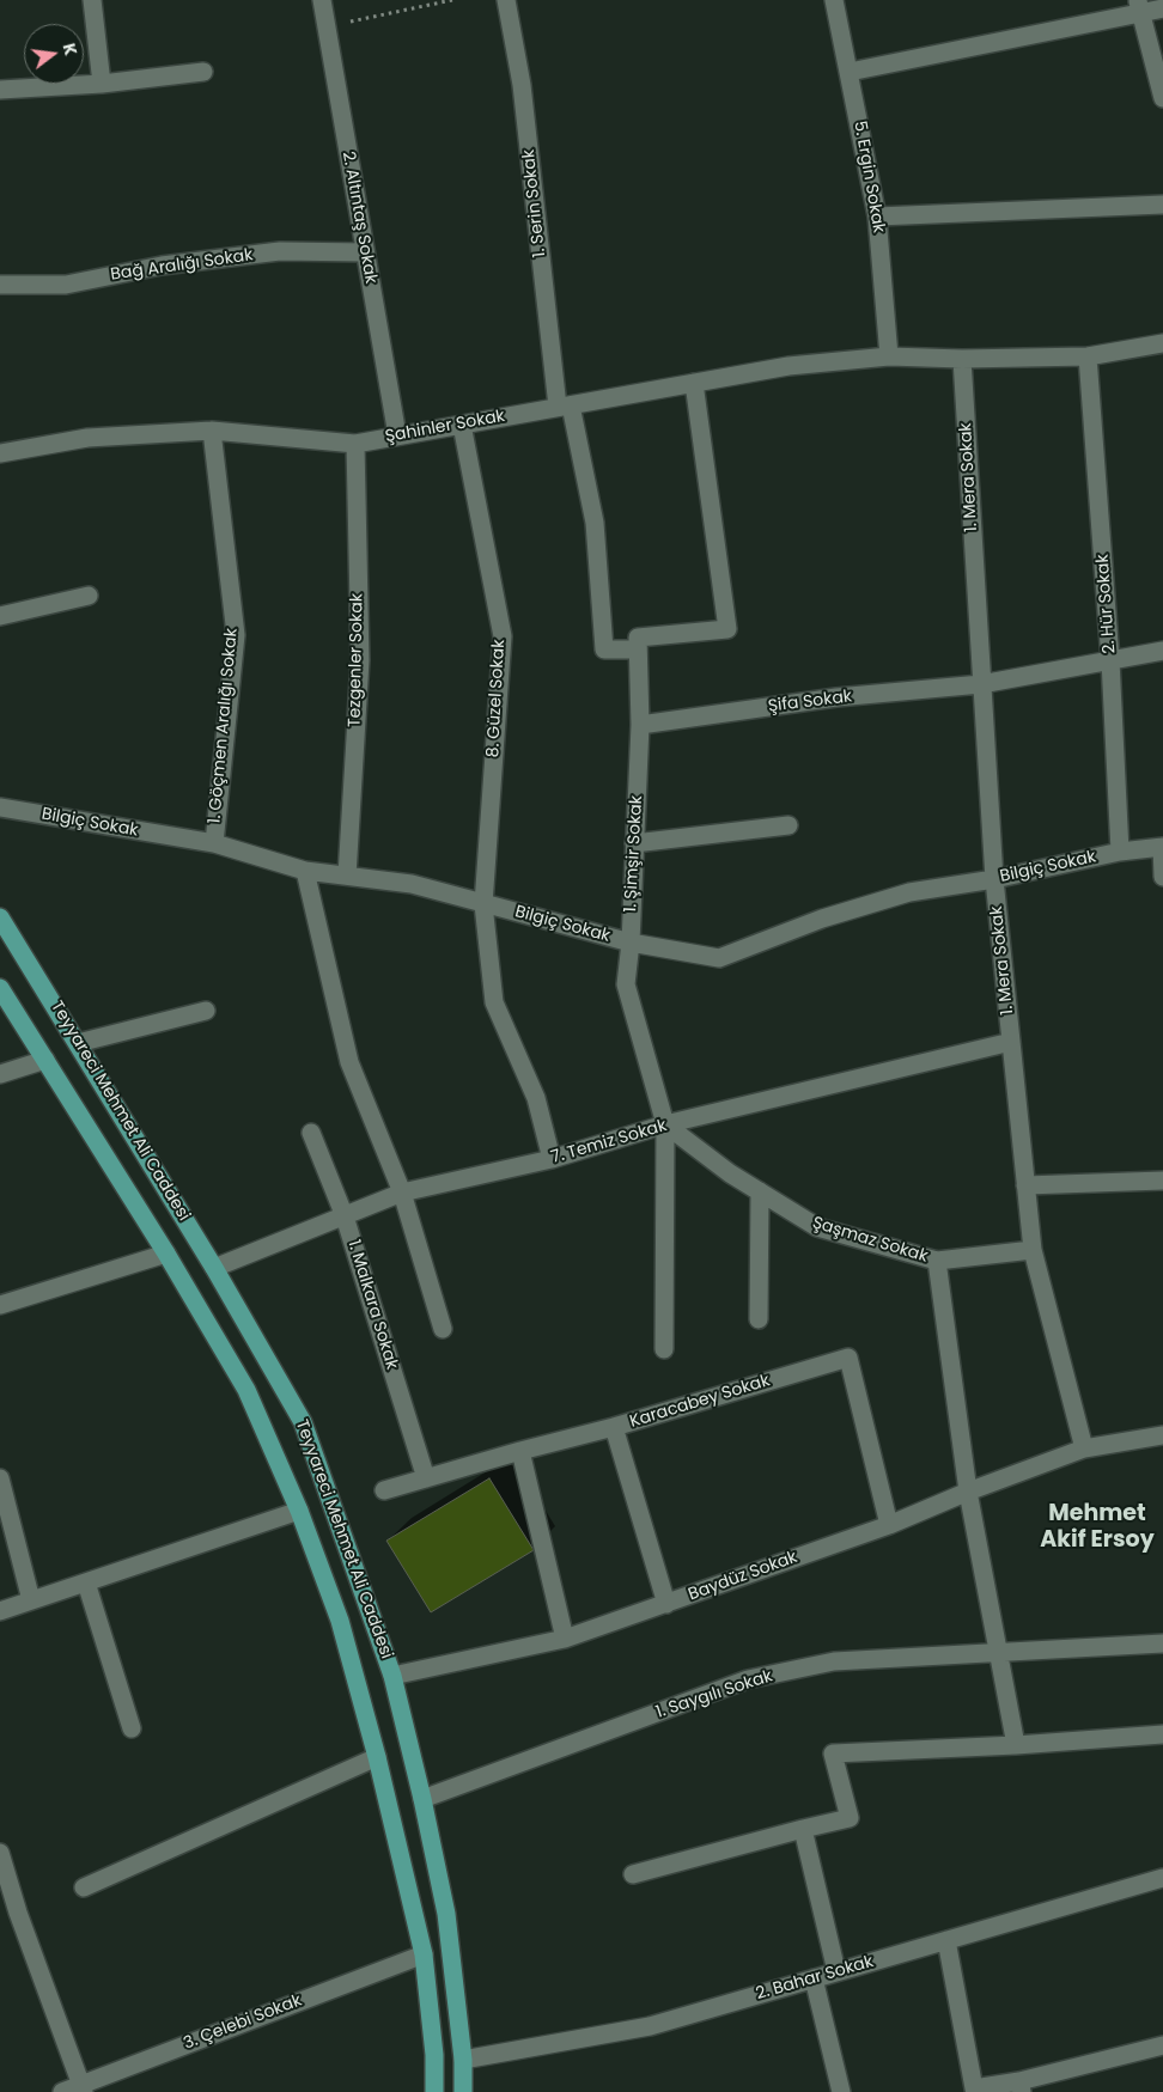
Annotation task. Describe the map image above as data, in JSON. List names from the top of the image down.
{
  "streets": {
    "main road": ["Teyyareci Mehmet Ali Caddesi"],
    "street": [
      "5. Ergin Sokak",
      "1. Serin Sokak",
      "2. Altıntaş Sokak",
      "Bağ Aralığı Sokak",
      "Şahinler Sokak",
      "1. Mera Sokak",
      "2. Hür Sokak",
      "Tezgenler Sokak",
      "8. Güzel Sokak",
      "Şifa Sokak",
      "1. Göçmen Aralığı Sokak",
      "Bilgiç Sokak",
      "1. Şimşir Sokak",
      "7. Temiz Sokak",
      "Şaşmaz Sokak",
      "1. Malkara Sokak",
      "Karacabey Sokak",
      "Baydüz Sokak",
      "1. Saygılı Sokak",
      "2. Bahar Sokak",
      "3. Çelebi Sokak"
    ]
  },
  "crossings": [
    ["5. Ergin Sokak", "Şahinler Sokak"],
    ["1. Serin Sokak", "Şahinler Sokak"],
    ["2. Altıntaş Sokak", "Bağ Aralığı Sokak"],
    ["2. Altıntaş Sokak", "Şahinler Sokak"],
    ["Şahinler Sokak", "1. Mera Sokak"],
    ["Şahinler Sokak", "2. Hür Sokak"],
    ["Şahinler Sokak", "Tezgenler Sokak"],
    ["Şahinler Sokak", "8. Güzel Sokak"],
    ["Şahinler Sokak", "1. Göçmen Aralığı Sokak"],
    ["1. Mera Sokak", "Şifa Sokak"],
    ["1. Mera Sokak", "Bilgiç Sokak"],
    ["1. Mera Sokak", "7. Temiz Sokak"],
    ["1. Mera Sokak", "Şaşmaz Sokak"],
    ["1. Mera Sokak", "Baydüz Sokak"],
    ["2. Hür Sokak", "Şifa Sokak"],
    ["2. Hür Sokak", "Bilgiç Sokak"],
    ["Tezgenler Sokak", "Bilgiç Sokak"],
    ["8. Güzel Sokak", "Bilgiç Sokak"],
    ["8. Güzel Sokak", "7. Temiz Sokak"],
    ["Şifa Sokak", "1. Şimşir Sokak"],
    ["1. Göçmen Aralığı Sokak", "Bilgiç Sokak"],
    ["Bilgiç Sokak", "1. Şimşir Sokak"],
    ["1. Şimşir Sokak", "7. Temiz Sokak"],
    ["1. Şimşir Sokak", "Şaşmaz Sokak"],
    ["Teyyareci Mehmet Ali Caddesi", "7. Temiz Sokak"],
    ["Teyyareci Mehmet Ali Caddesi", "Baydüz Sokak"],
    ["Teyyareci Mehmet Ali Caddesi", "1. Saygılı Sokak"],
    ["Teyyareci Mehmet Ali Caddesi", "2. Bahar Sokak"],
    ["Teyyareci Mehmet Ali Caddesi", "3. Çelebi Sokak"],
    ["7. Temiz Sokak", "Şaşmaz Sokak"],
    ["7. Temiz Sokak", "1. Malkara Sokak"],
    ["1. Malkara Sokak", "Karacabey Sokak"],
    ["Karacabey Sokak", "Baydüz Sokak"]
  ],
  "districts": ["Mehmet Akif Ersoy"],
  "north": "right"
}
